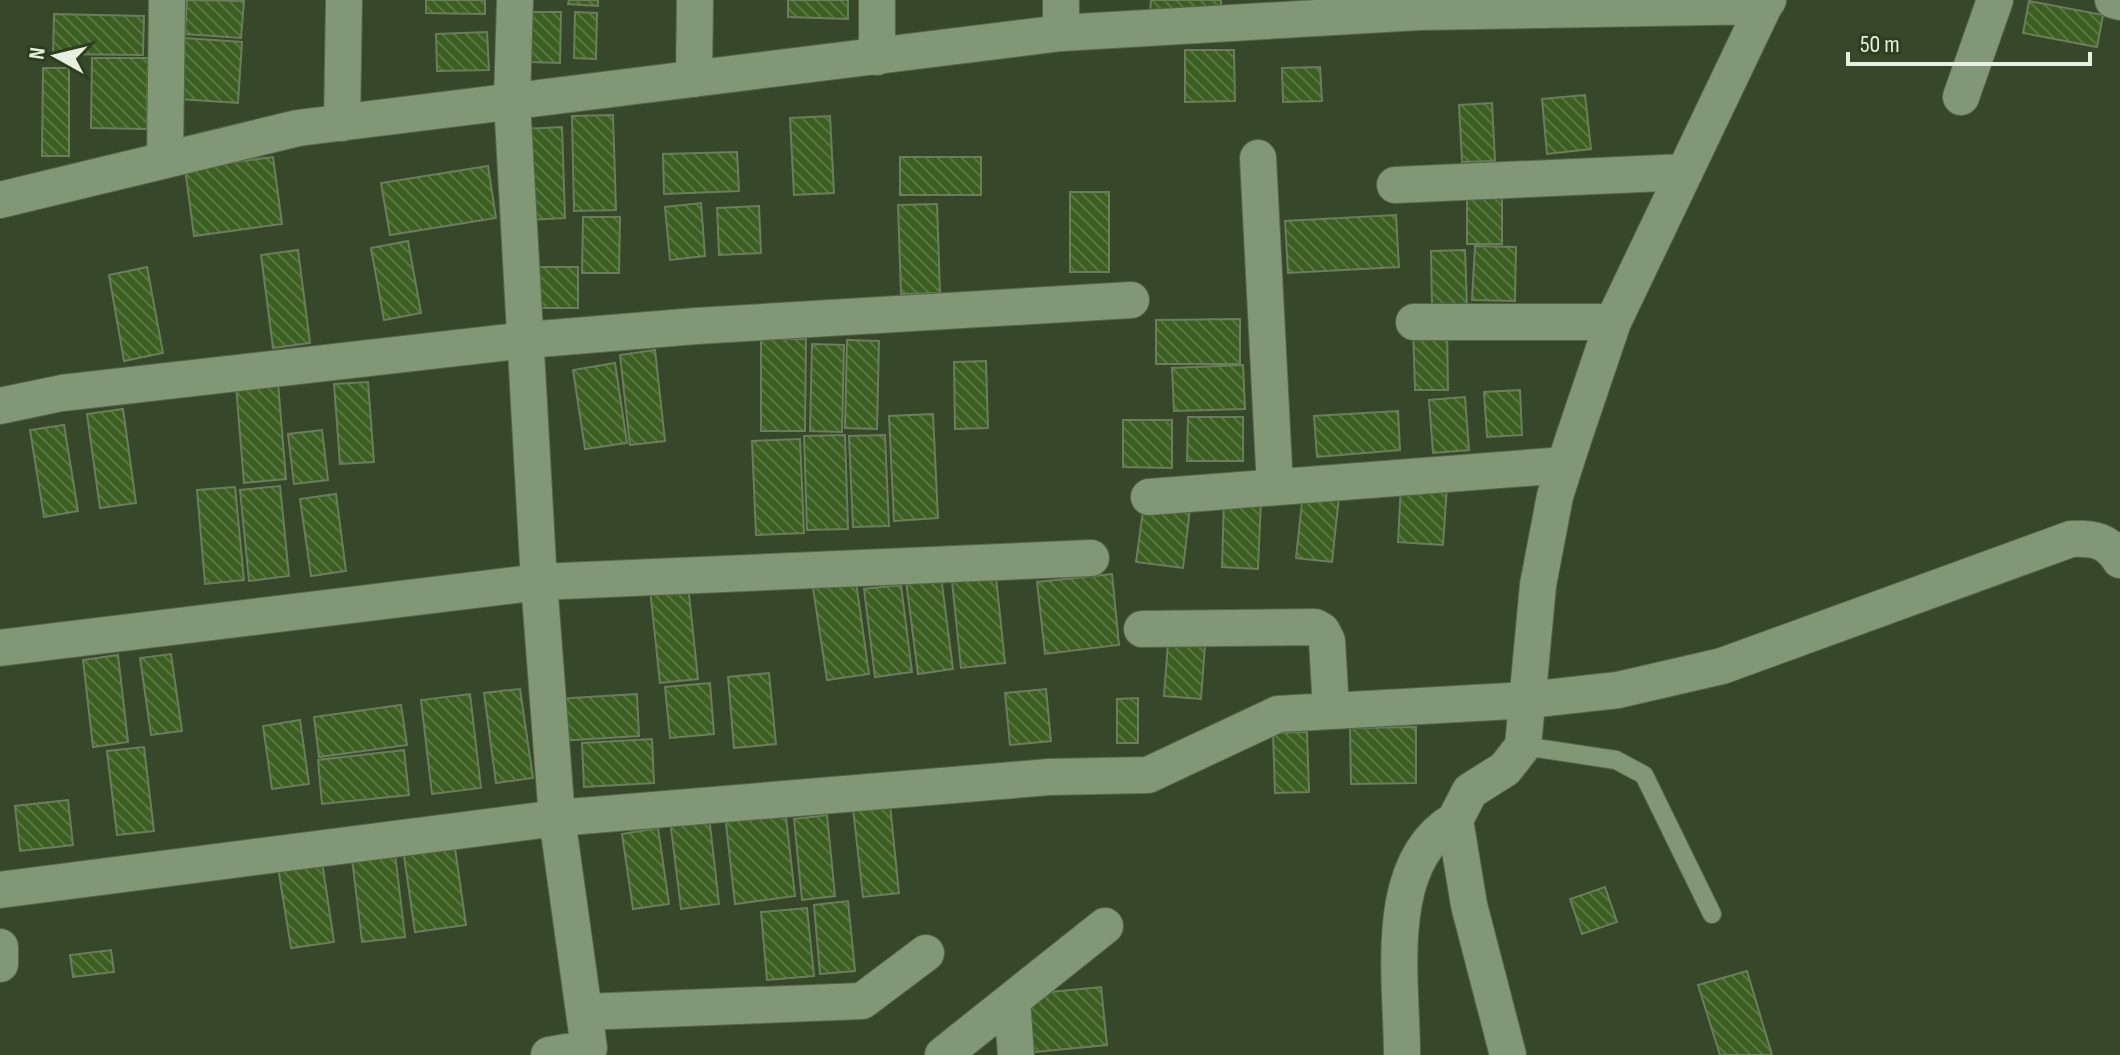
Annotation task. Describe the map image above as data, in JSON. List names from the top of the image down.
{
  "scale_bar": "50 m",
  "north": "left"
}
